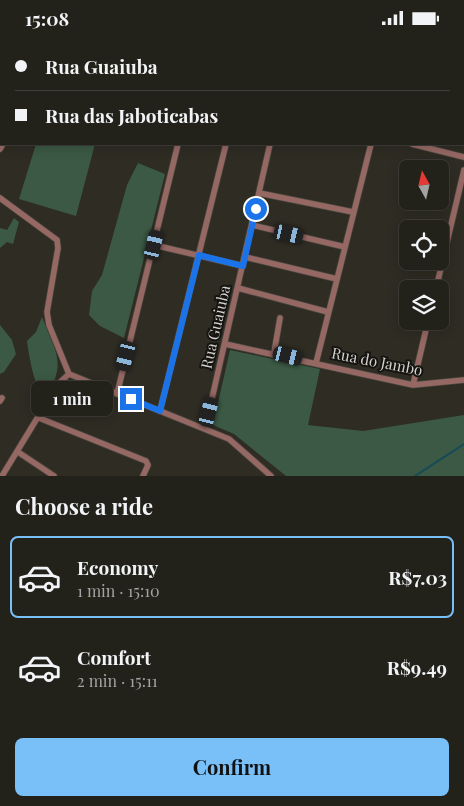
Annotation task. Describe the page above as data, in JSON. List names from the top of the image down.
{
  "streets": {
    "street": ["Rua Guaiuba", "Rua do Jambo"]
  },
  "crossings": [
    ["Rua Guaiuba", "Rua do Jambo"]
  ],
  "north": "top",
  "page": {
    "status": "15:08",
    "banner": ["Rua Guaiuba", "Rua das Jaboticabas"],
    "bubble": "1 min",
    "heading": "Choose a ride",
    "list": [
      {
        "name": "Economy",
        "note": "1 min · 15:10",
        "value": "R$7.03"
      },
      {
        "name": "Comfort",
        "note": "2 min · 15:11",
        "value": "R$9.49"
      }
    ],
    "buttons": "Confirm"
  }
}
